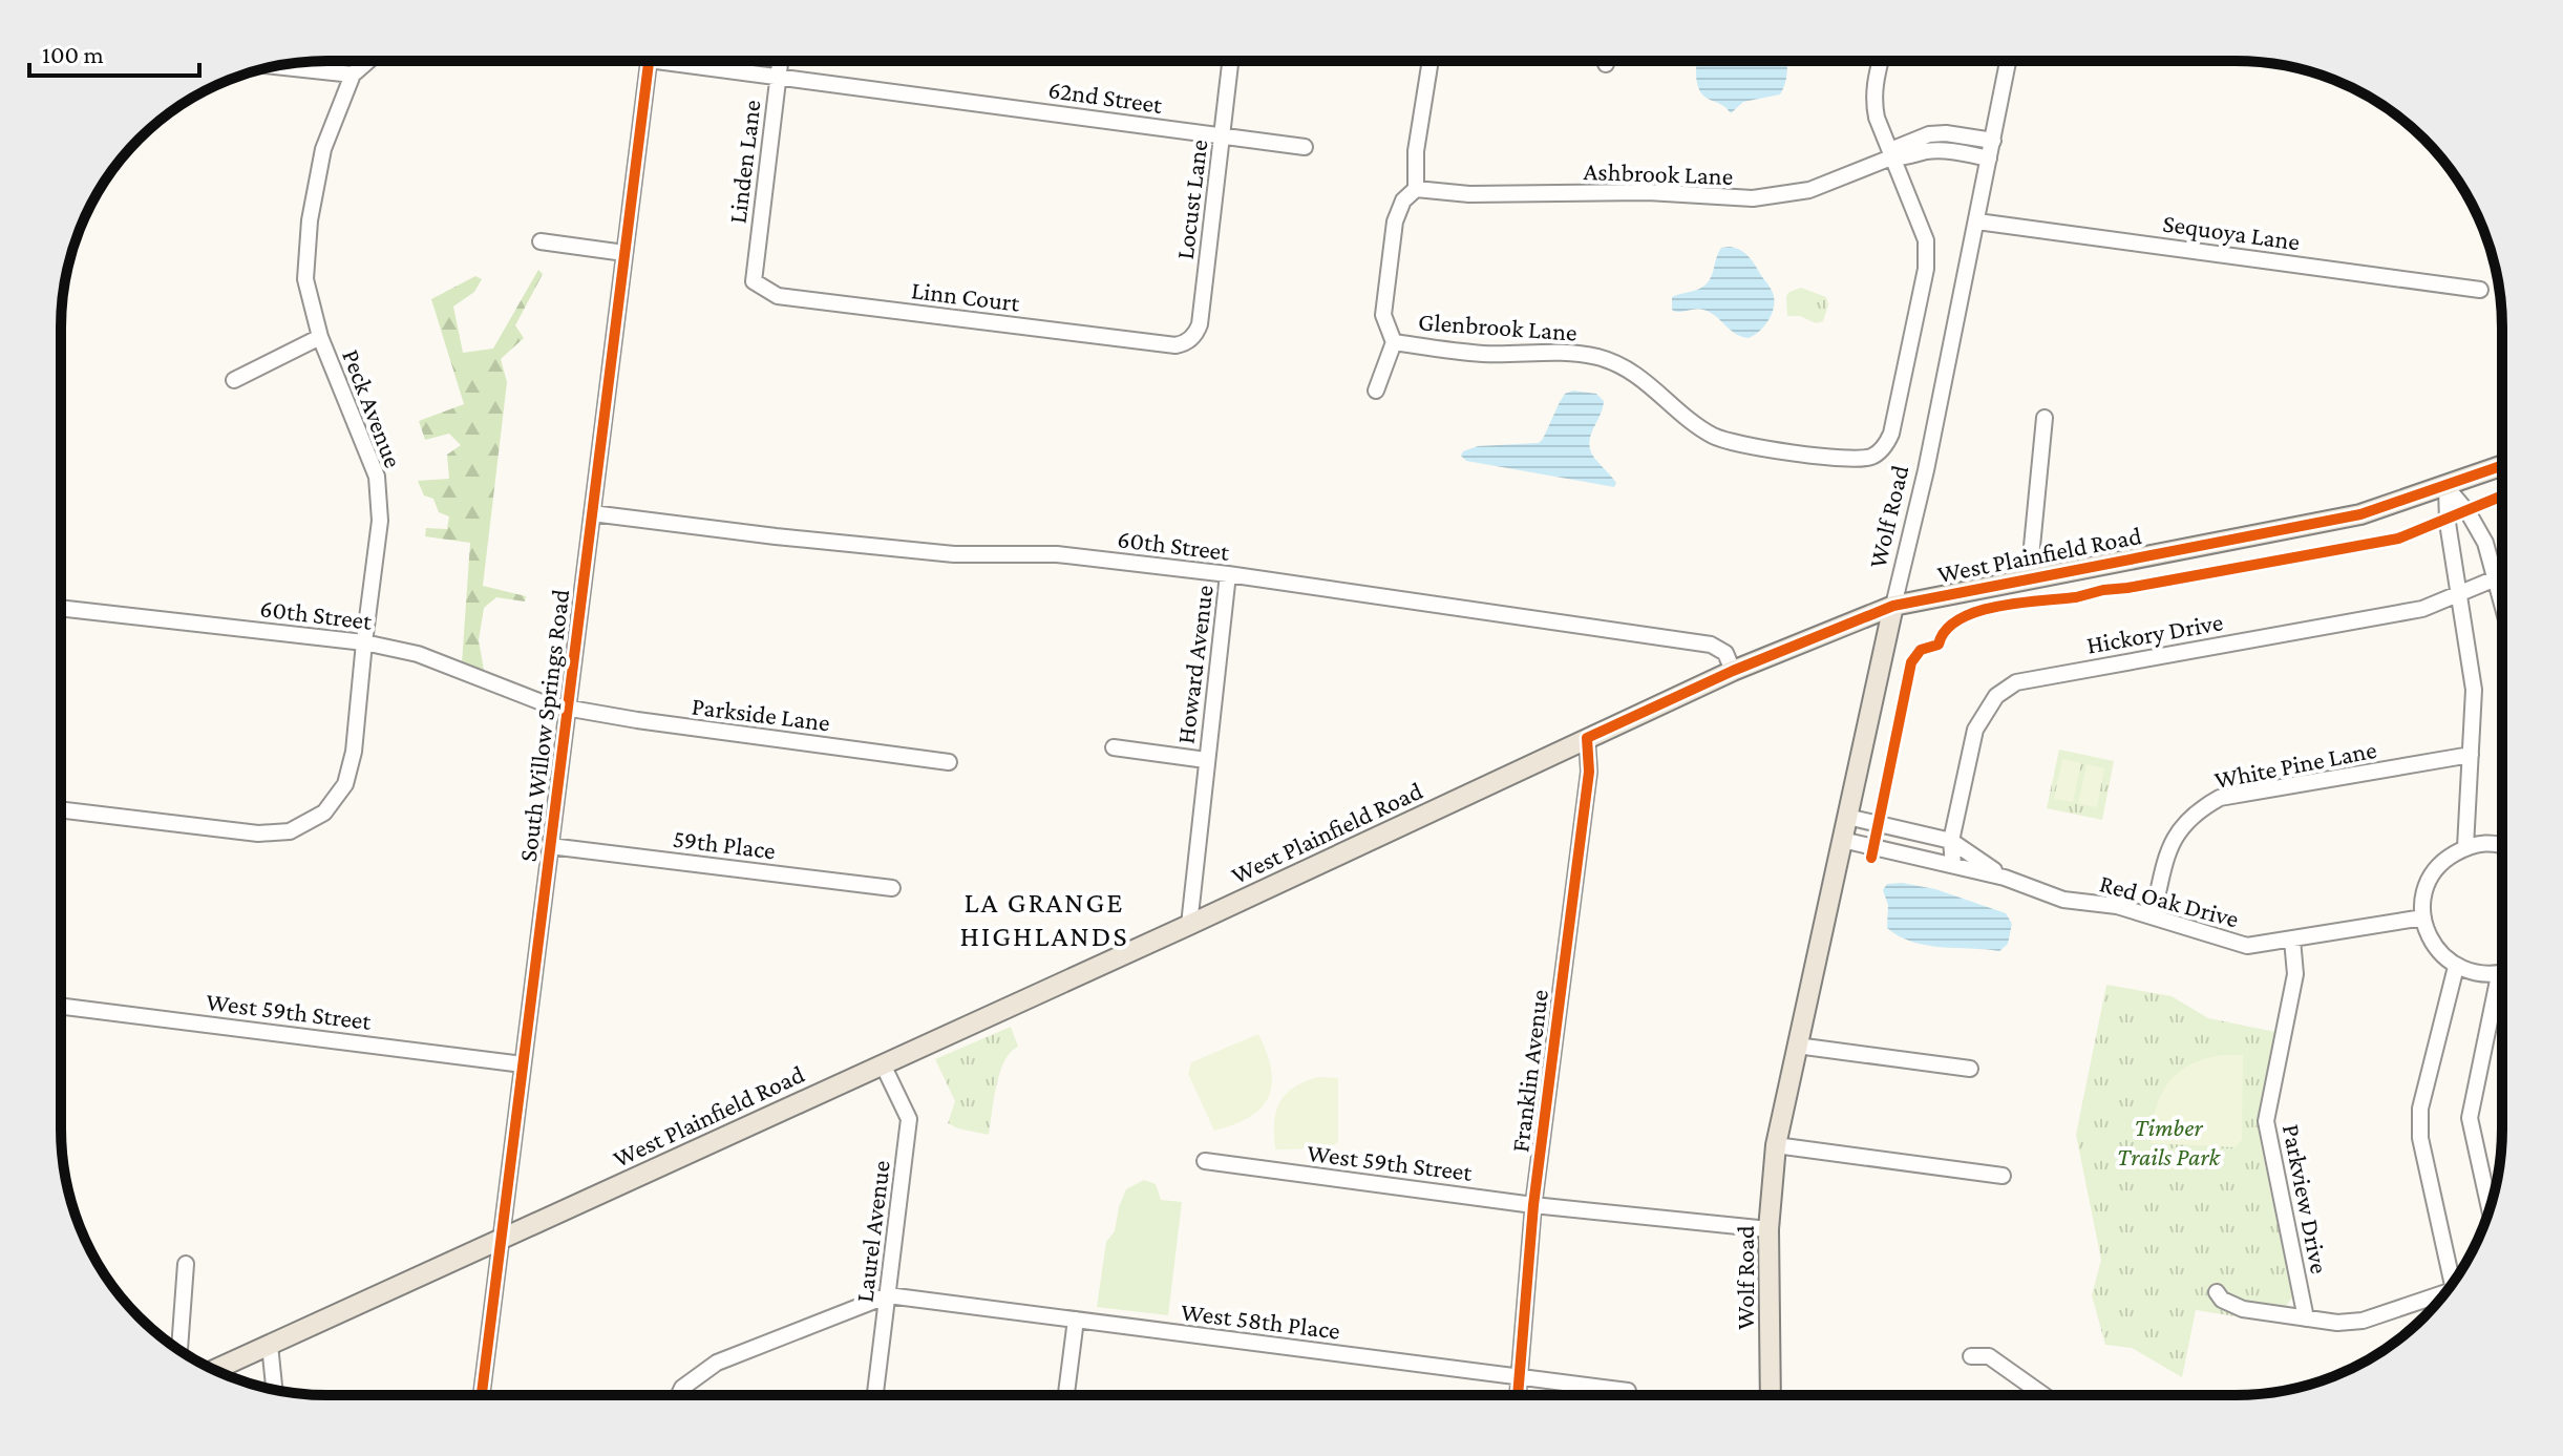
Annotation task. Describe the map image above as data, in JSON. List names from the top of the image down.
{
  "streets": {
    "main road": ["Wolf Road", "West Plainfield Road"],
    "street": [
      "62nd Street",
      "Linden Lane",
      "Ashbrook Lane",
      "Locust Lane",
      "Sequoya Lane",
      "Linn Court",
      "Glenbrook Lane",
      "Peck Avenue",
      "60th Street",
      "Hickory Drive",
      "Howard Avenue",
      "Parkside Lane",
      "South Willow Springs Road",
      "White Pine Lane",
      "59th Place",
      "Red Oak Drive",
      "West 59th Street",
      "Franklin Avenue",
      "Parkview Drive",
      "Laurel Avenue",
      "West 58th Place"
    ]
  },
  "crossings": [
    ["62nd Street", "Linden Lane"],
    ["62nd Street", "Locust Lane"],
    ["Linden Lane", "Linn Court"],
    ["Ashbrook Lane", "Glenbrook Lane"],
    ["Ashbrook Lane", "Wolf Road"],
    ["Locust Lane", "Linn Court"],
    ["Sequoya Lane", "Wolf Road"],
    ["Peck Avenue", "60th Street"],
    ["Wolf Road", "West Plainfield Road"],
    ["Wolf Road", "Red Oak Drive"],
    ["Wolf Road", "West 59th Street"],
    ["60th Street", "West Plainfield Road"],
    ["60th Street", "Howard Avenue"],
    ["60th Street", "Parkside Lane"],
    ["60th Street", "South Willow Springs Road"],
    ["West Plainfield Road", "Howard Avenue"],
    ["West Plainfield Road", "South Willow Springs Road"],
    ["West Plainfield Road", "Franklin Avenue"],
    ["West Plainfield Road", "Laurel Avenue"],
    ["Hickory Drive", "Red Oak Drive"],
    ["Parkside Lane", "South Willow Springs Road"],
    ["South Willow Springs Road", "59th Place"],
    ["South Willow Springs Road", "West 59th Street"],
    ["White Pine Lane", "Red Oak Drive"],
    ["Red Oak Drive", "Parkview Drive"],
    ["West 59th Street", "Franklin Avenue"],
    ["Franklin Avenue", "West 58th Place"],
    ["Laurel Avenue", "West 58th Place"]
  ],
  "districts": ["LA GRANGE HIGHLANDS"],
  "parks": ["Timber Trails Park"],
  "scale_bar": "100 m"
}
